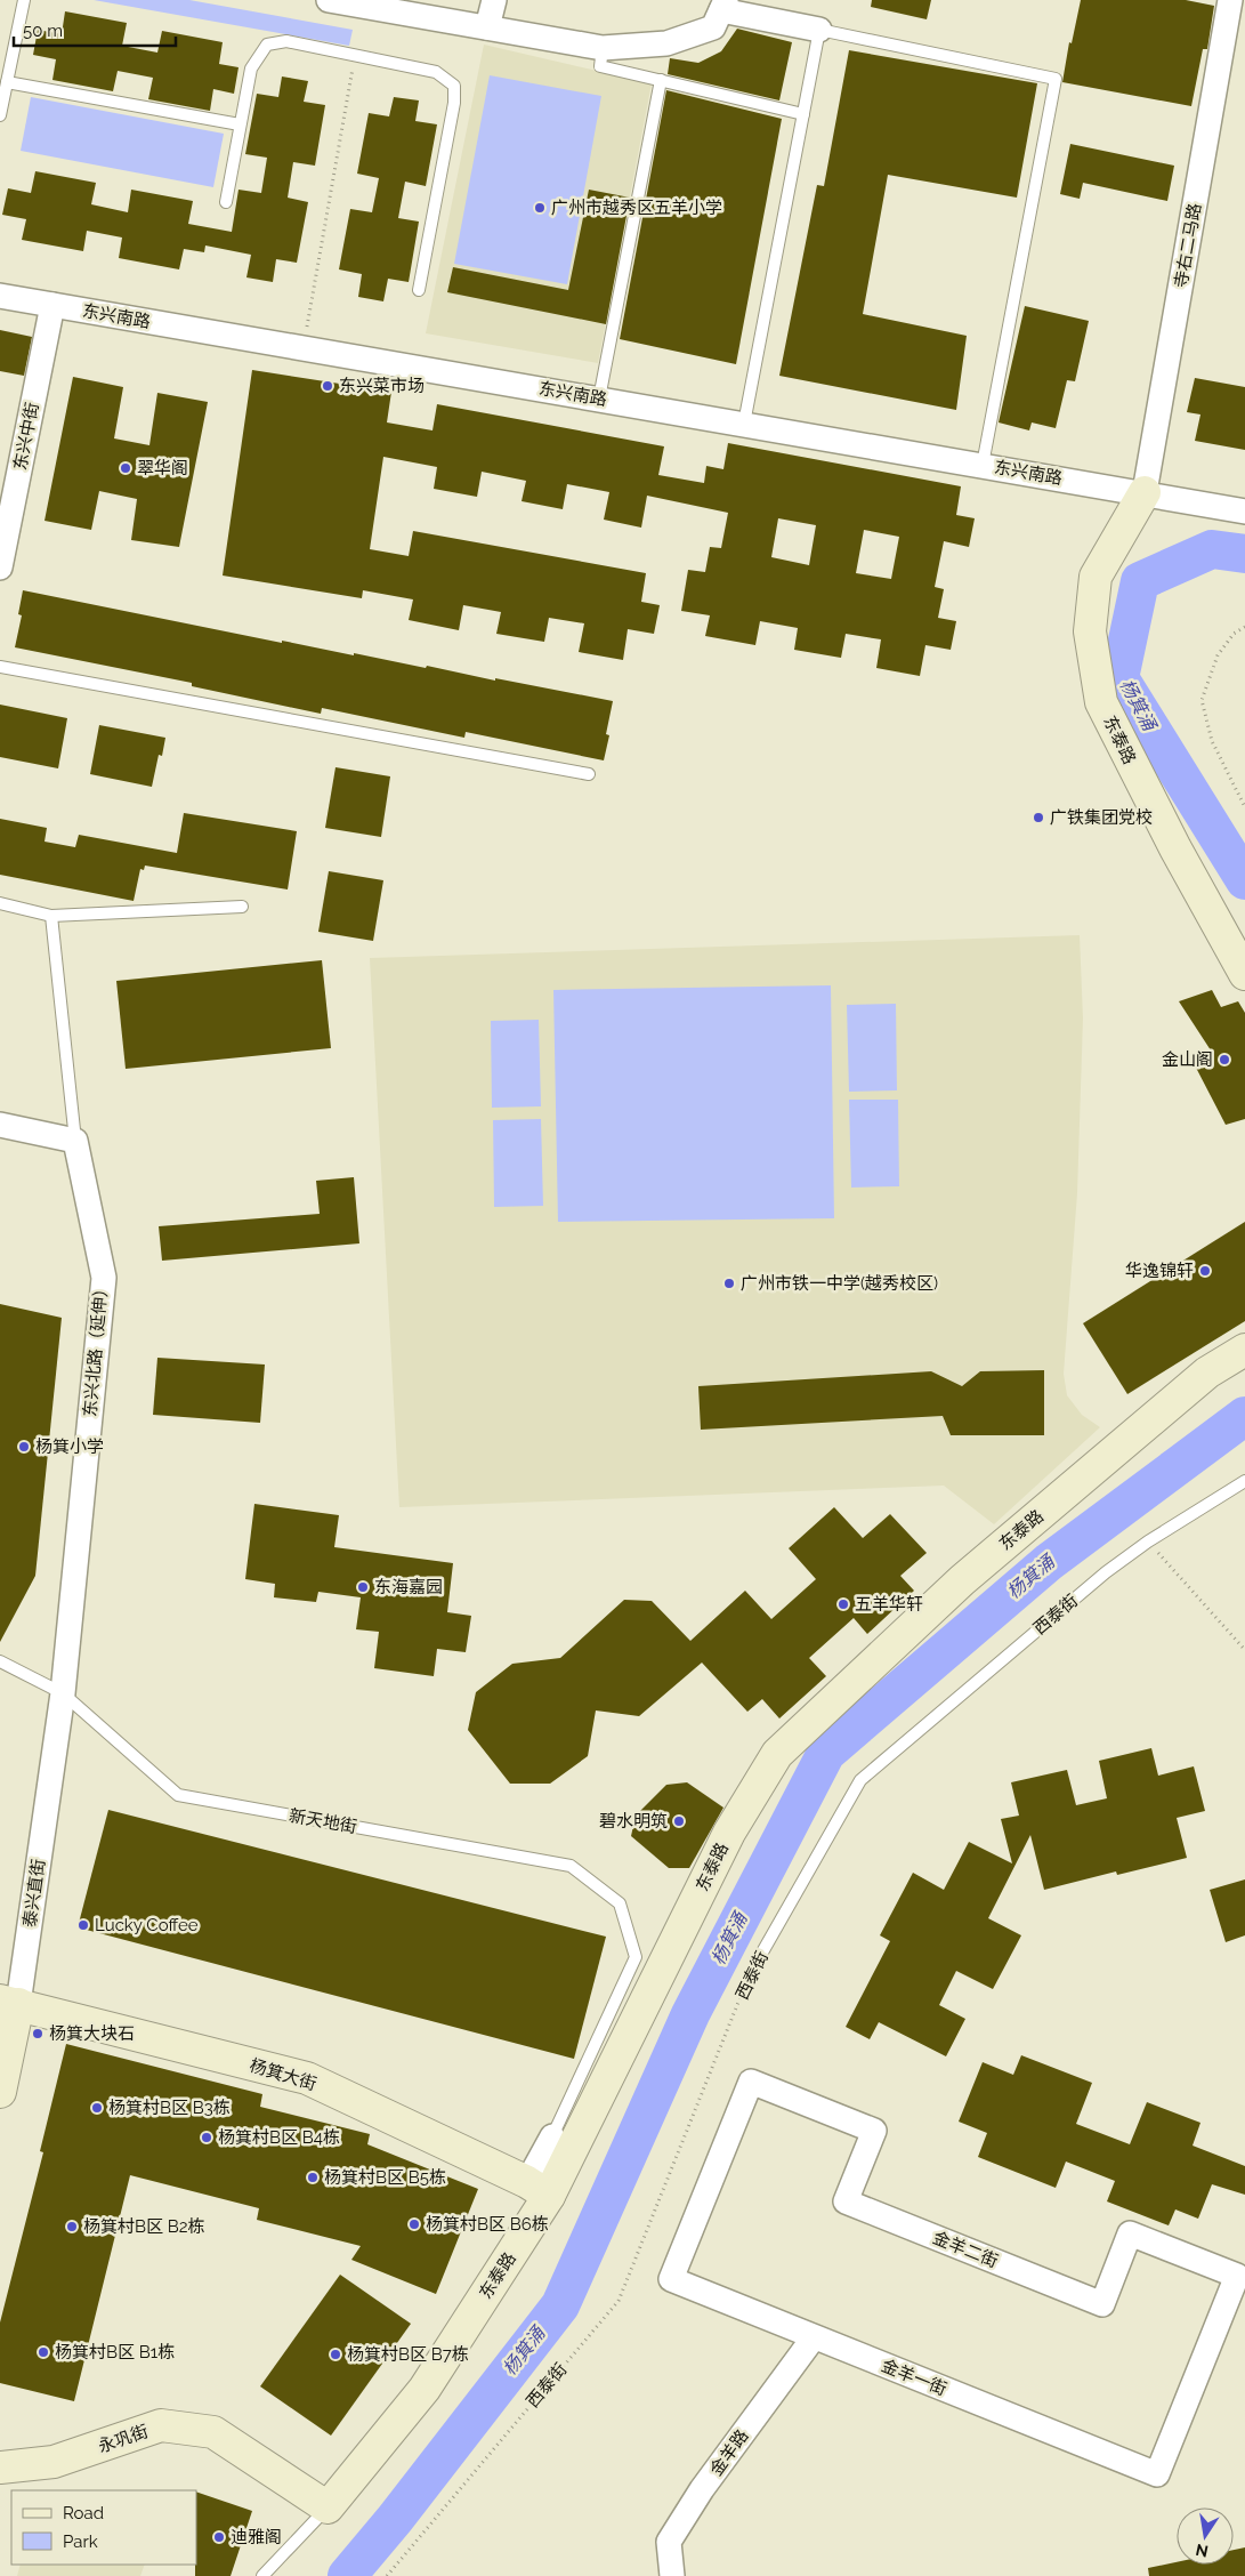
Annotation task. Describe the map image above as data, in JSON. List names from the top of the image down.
{
  "streets": {
    "street": [
      "寺右二马路",
      "东兴南路",
      "东兴中街",
      "东泰路",
      "东兴北路（延伸）",
      "泰兴直街",
      "杨箕大街",
      "金羊二街",
      "金羊一街",
      "永巩街",
      "金羊路"
    ],
    "lane": ["西泰街", "新天地街"]
  },
  "crossings": [
    ["寺右二马路", "东兴南路"],
    ["寺右二马路", "东泰路"],
    ["东兴南路", "东兴中街"],
    ["东兴南路", "东泰路"],
    ["东泰路", "杨箕大街"],
    ["东泰路", "永巩街"],
    ["东兴北路（延伸）", "新天地街"],
    ["东兴北路（延伸）", "泰兴直街"],
    ["新天地街", "泰兴直街"],
    ["泰兴直街", "杨箕大街"],
    ["金羊二街", "金羊一街"],
    ["金羊一街", "金羊路"]
  ],
  "water": ["杨箕涌"],
  "places": [
    "广州市越秀区五羊小学",
    "东兴菜市场",
    "翠华阁",
    "广铁集团党校",
    "金山阁",
    "华逸锦轩",
    "广州市铁一中学(越秀校区)",
    "杨箕小学",
    "东海嘉园",
    "五羊华轩",
    "碧水明筑",
    "Lucky Coffee",
    "杨箕大块石",
    "杨箕村B区 B3栋",
    "杨箕村B区 B4栋",
    "杨箕村B区 B5栋",
    "杨箕村B区 B6栋",
    "杨箕村B区 B2栋",
    "杨箕村B区 B1栋",
    "杨箕村B区 B7栋",
    "迪雅阁"
  ],
  "legend": ["Road", "Park"],
  "scale_bar": "50 m",
  "north": "bottom"
}
